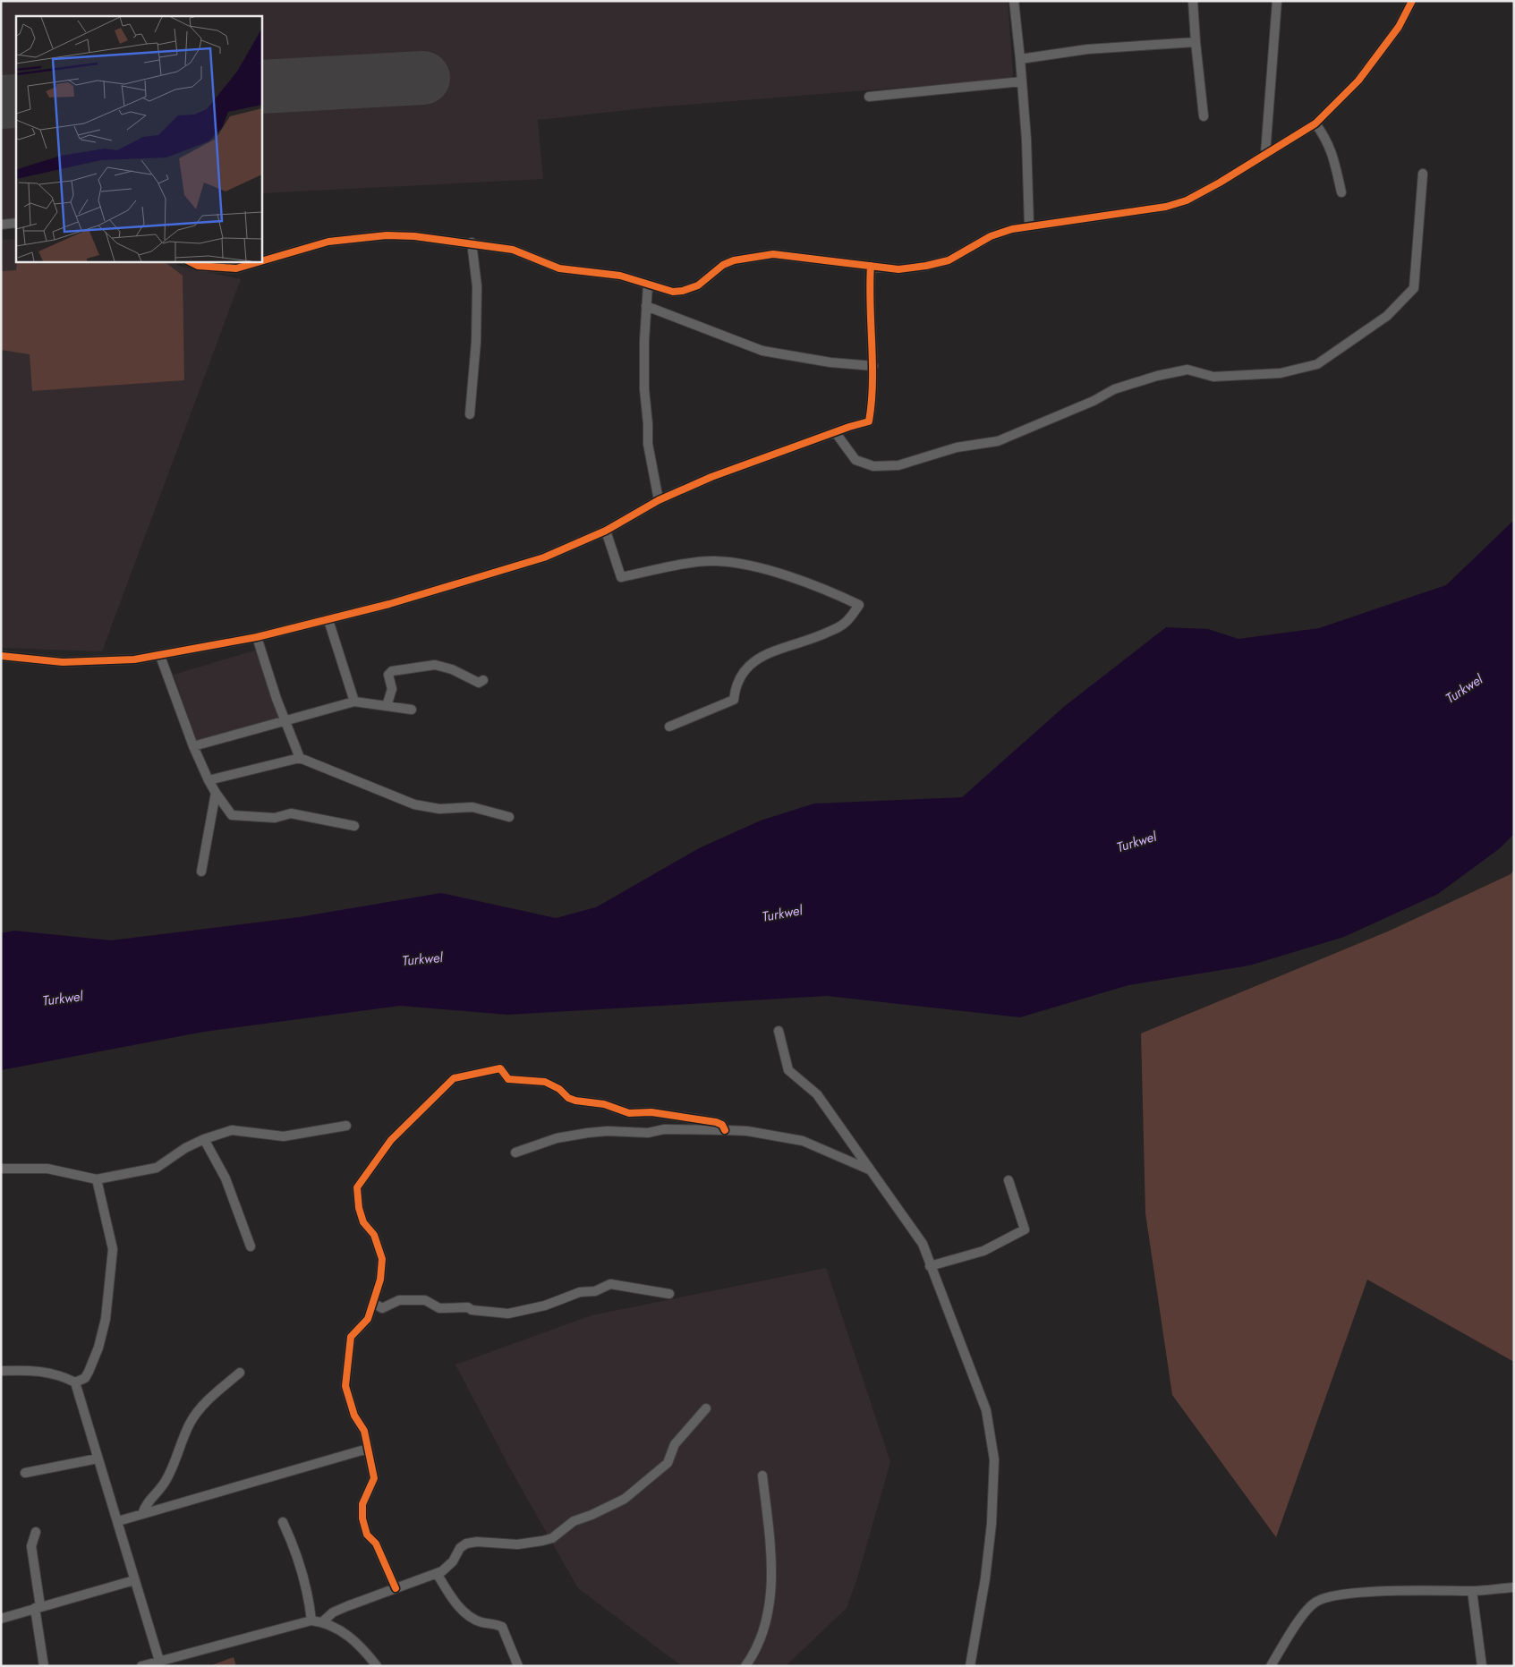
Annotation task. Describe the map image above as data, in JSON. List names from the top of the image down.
{
  "water": ["Turkwel"]
}
